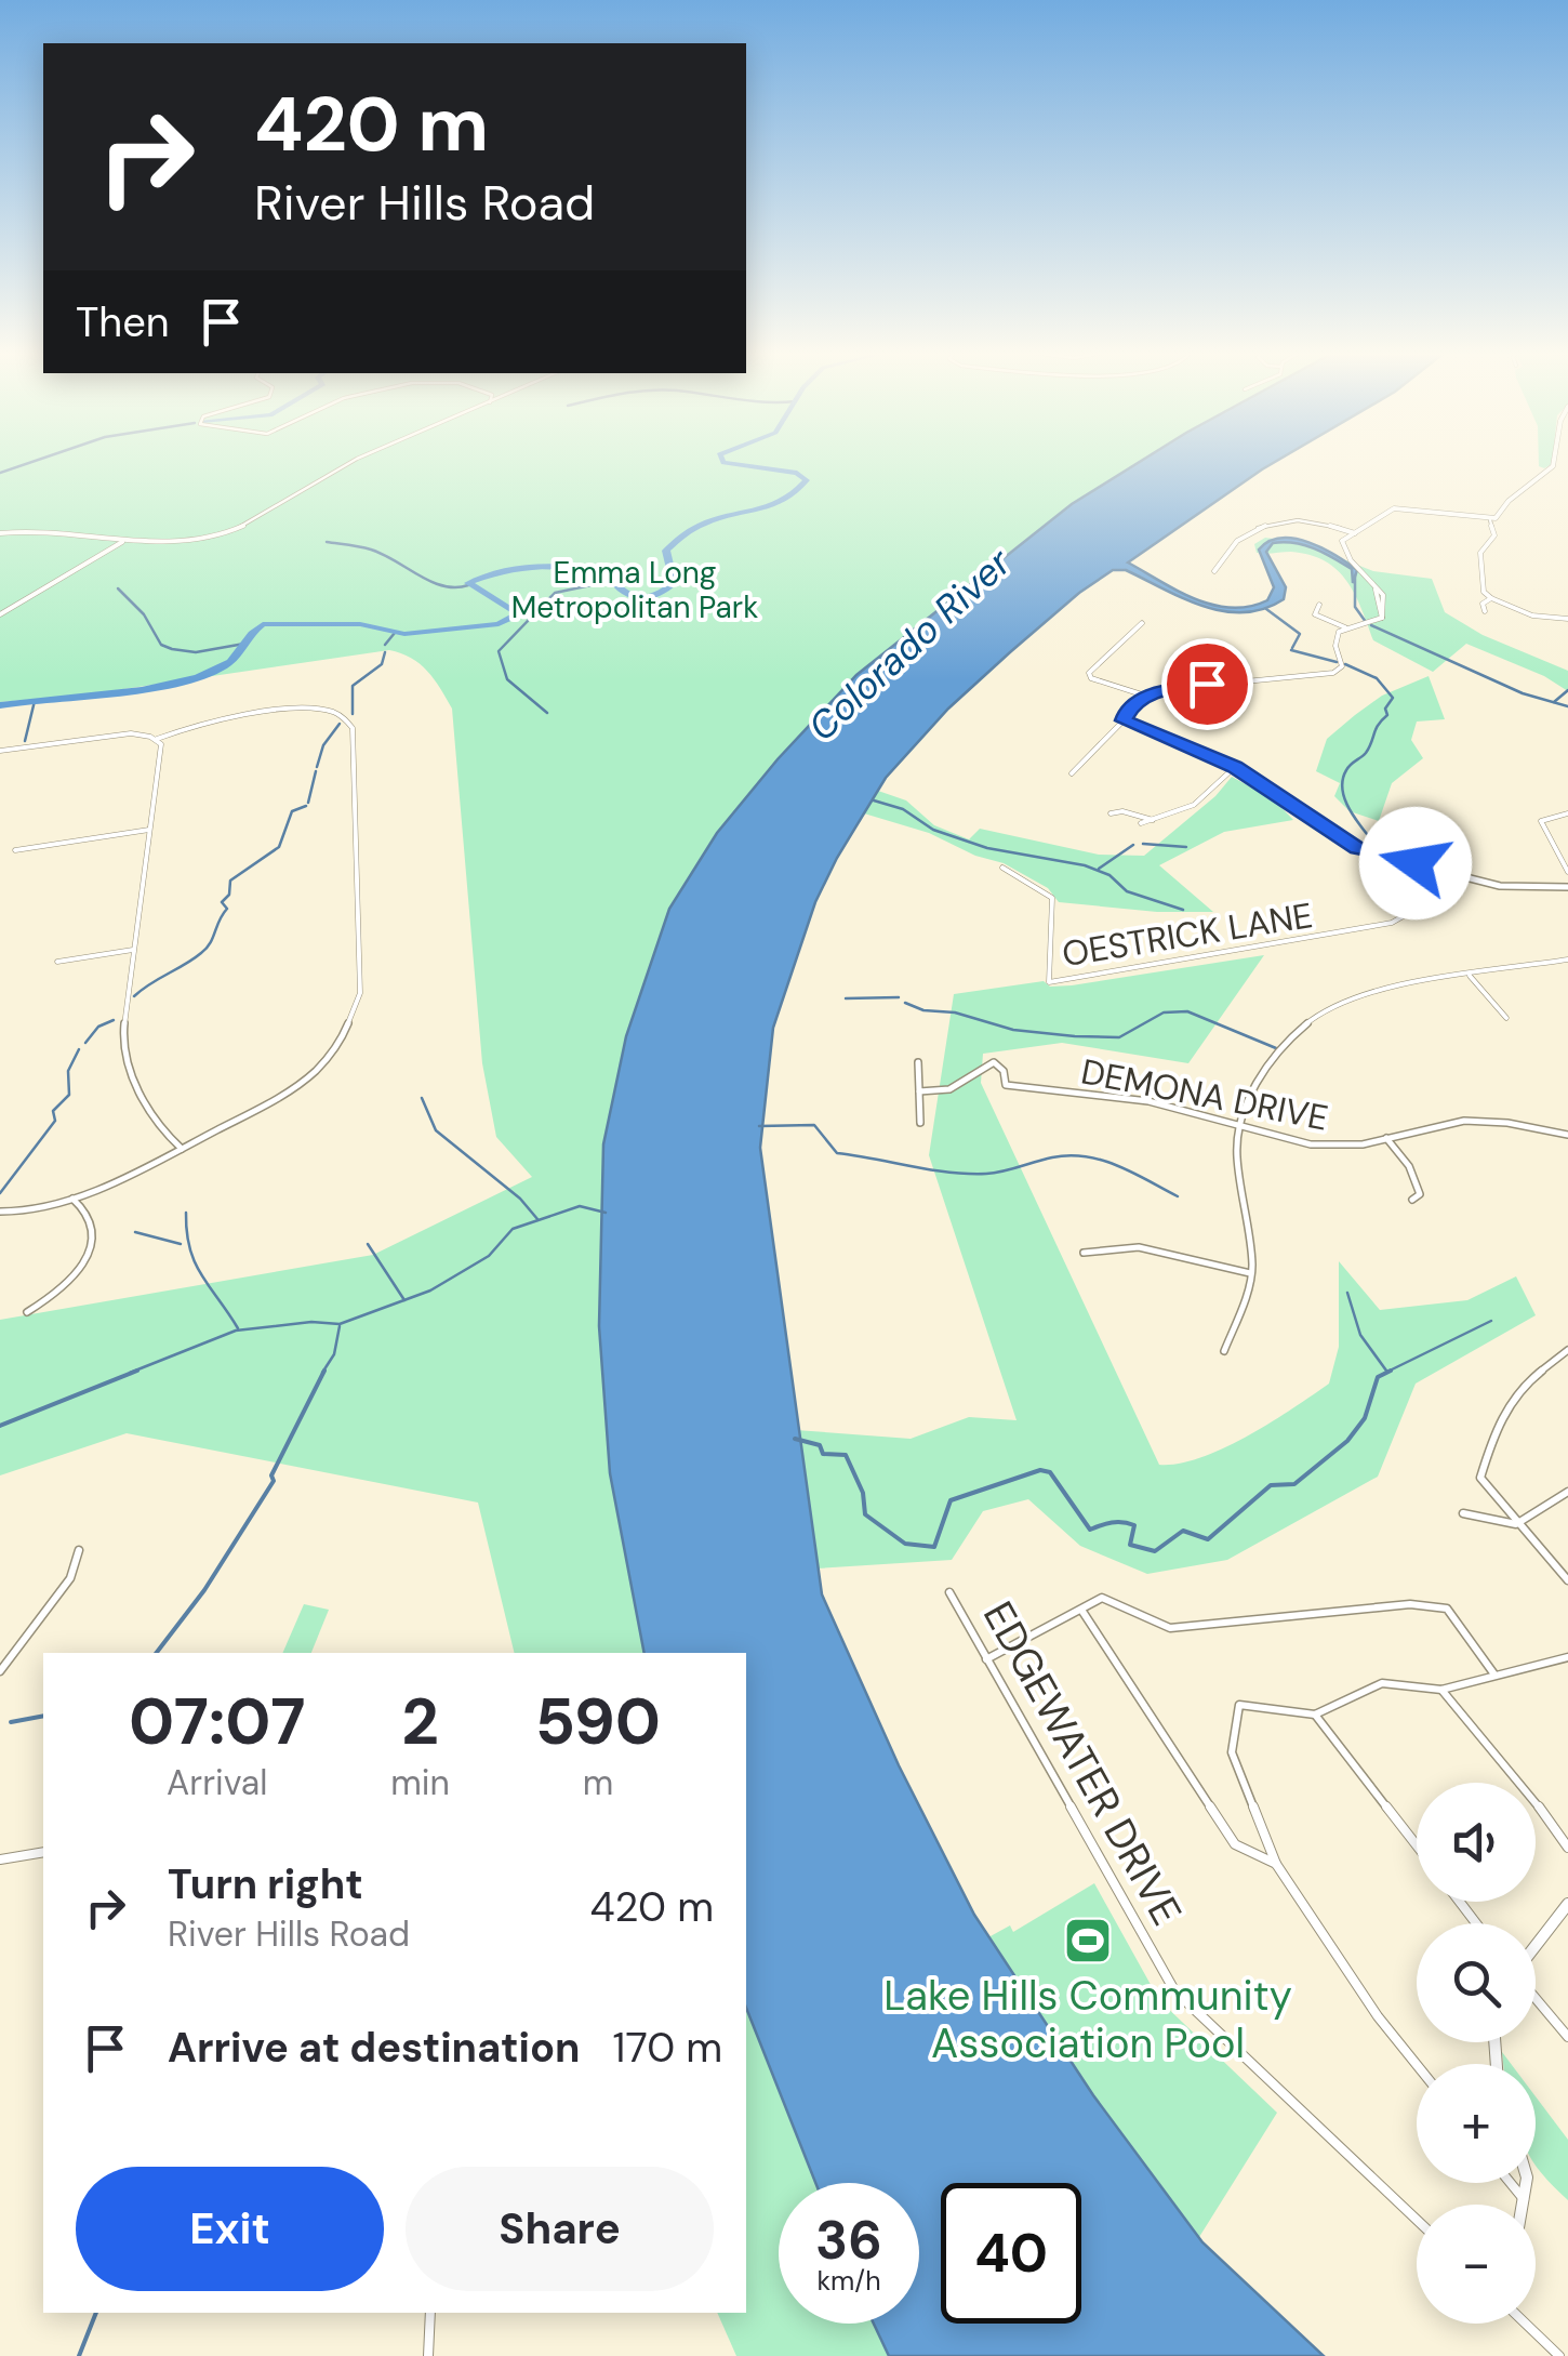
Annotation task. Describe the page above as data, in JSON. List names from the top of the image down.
{
  "streets": {
    "street": ["OESTRICK LANE", "DEMONA DRIVE", "EDGEWATER DRIVE"]
  },
  "water": ["Colorado River"],
  "parks": ["Emma Long Metropolitan Park"],
  "places": {
    "sports": ["Lake Hills Community Association Pool"]
  },
  "page": {
    "turn": ["420 m", "River Hills Road"],
    "then": "Then",
    "eta": [
      "07:07",
      "Arrival",
      "2",
      "min",
      "590",
      "m"
    ],
    "map_buttons": ["+", "−"],
    "list": [
      {
        "name": "Turn right",
        "note": "River Hills Road",
        "value": "420 m"
      },
      {
        "name": "Arrive at destination",
        "value": "170 m"
      }
    ],
    "buttons": ["Exit", "Share"],
    "speed": "36 km/h",
    "limit": "40"
  }
}
